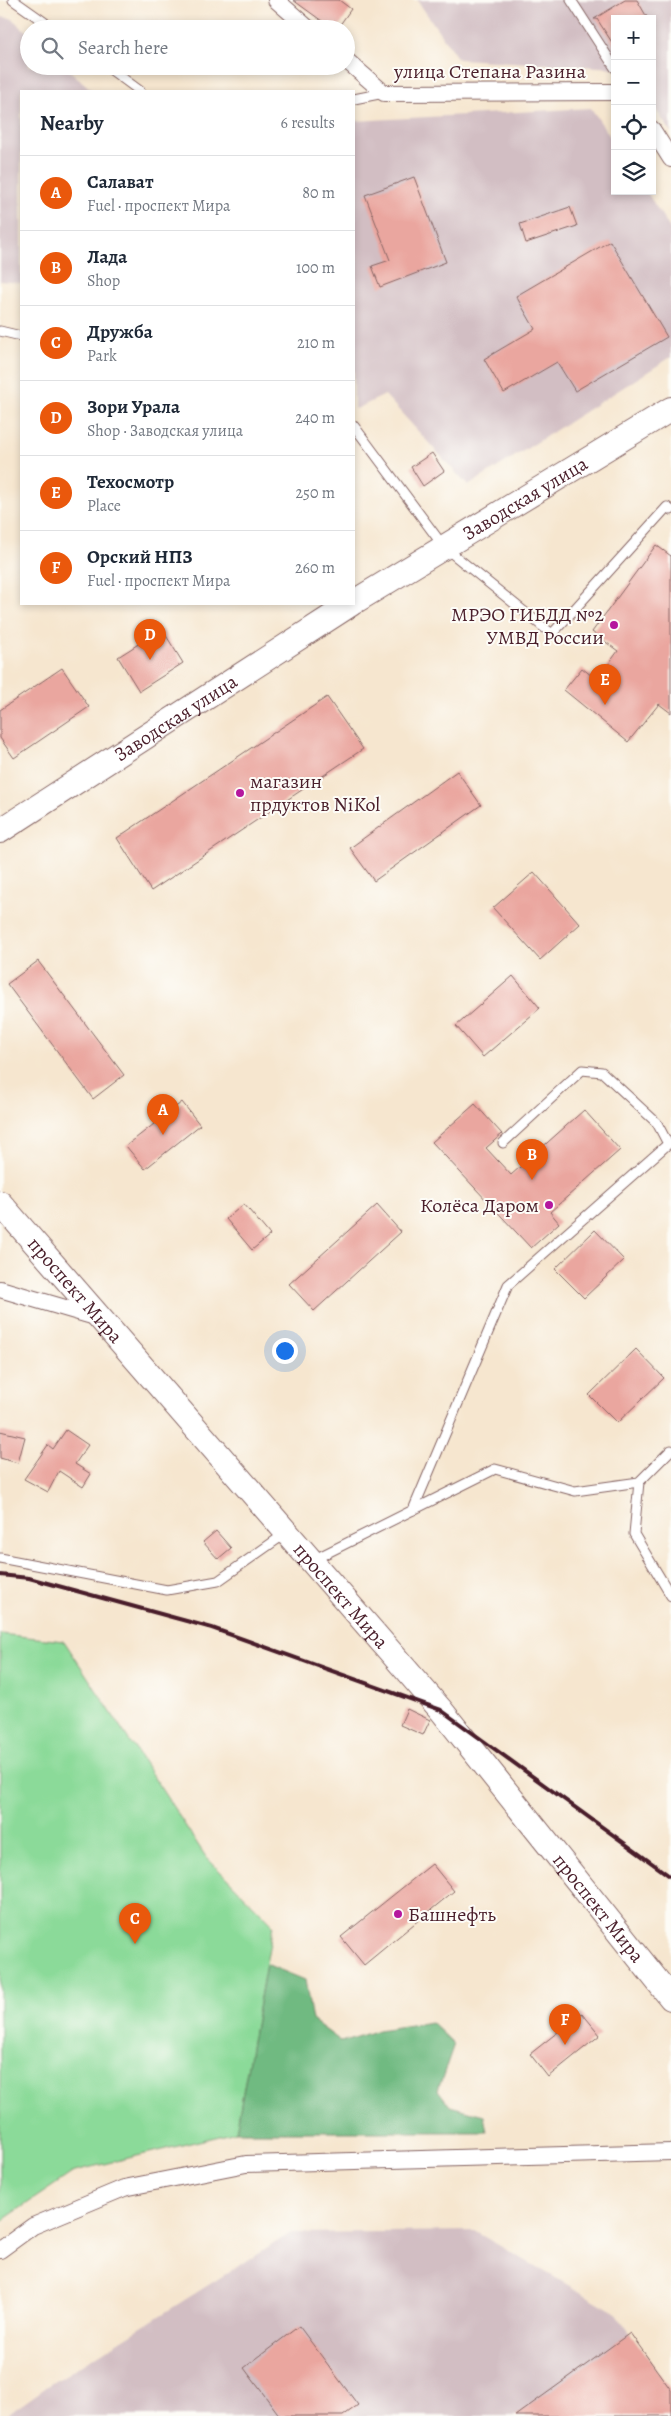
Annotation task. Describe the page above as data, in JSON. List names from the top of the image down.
{
  "streets": {
    "main road": ["Заводская улица", "проспект Мира"],
    "street": ["улица Степана Разина"]
  },
  "places": [
    "МРЭО ГИБДД №2 УМВД России",
    "магазин прдуктов NiKol",
    "Колёса Даром",
    "Башнефть"
  ],
  "page": {
    "map_buttons": ["+", "−"],
    "search": "Search here",
    "heading": ["Nearby", "6 results"],
    "list": [
      {
        "mark": "A",
        "name": "Салават",
        "note": "Fuel · проспект Мира",
        "value": "80 m"
      },
      {
        "mark": "B",
        "name": "Лада",
        "note": "Shop",
        "value": "100 m"
      },
      {
        "mark": "C",
        "name": "Дружба",
        "note": "Park",
        "value": "210 m"
      },
      {
        "mark": "D",
        "name": "Зори Урала",
        "note": "Shop · Заводская улица",
        "value": "240 m"
      },
      {
        "mark": "E",
        "name": "Техосмотр",
        "note": "Place",
        "value": "250 m"
      },
      {
        "mark": "F",
        "name": "Орский НПЗ",
        "note": "Fuel · проспект Мира",
        "value": "260 m"
      }
    ],
    "pins": [
      "D",
      "E",
      "A",
      "B",
      "C",
      "F"
    ]
  }
}
